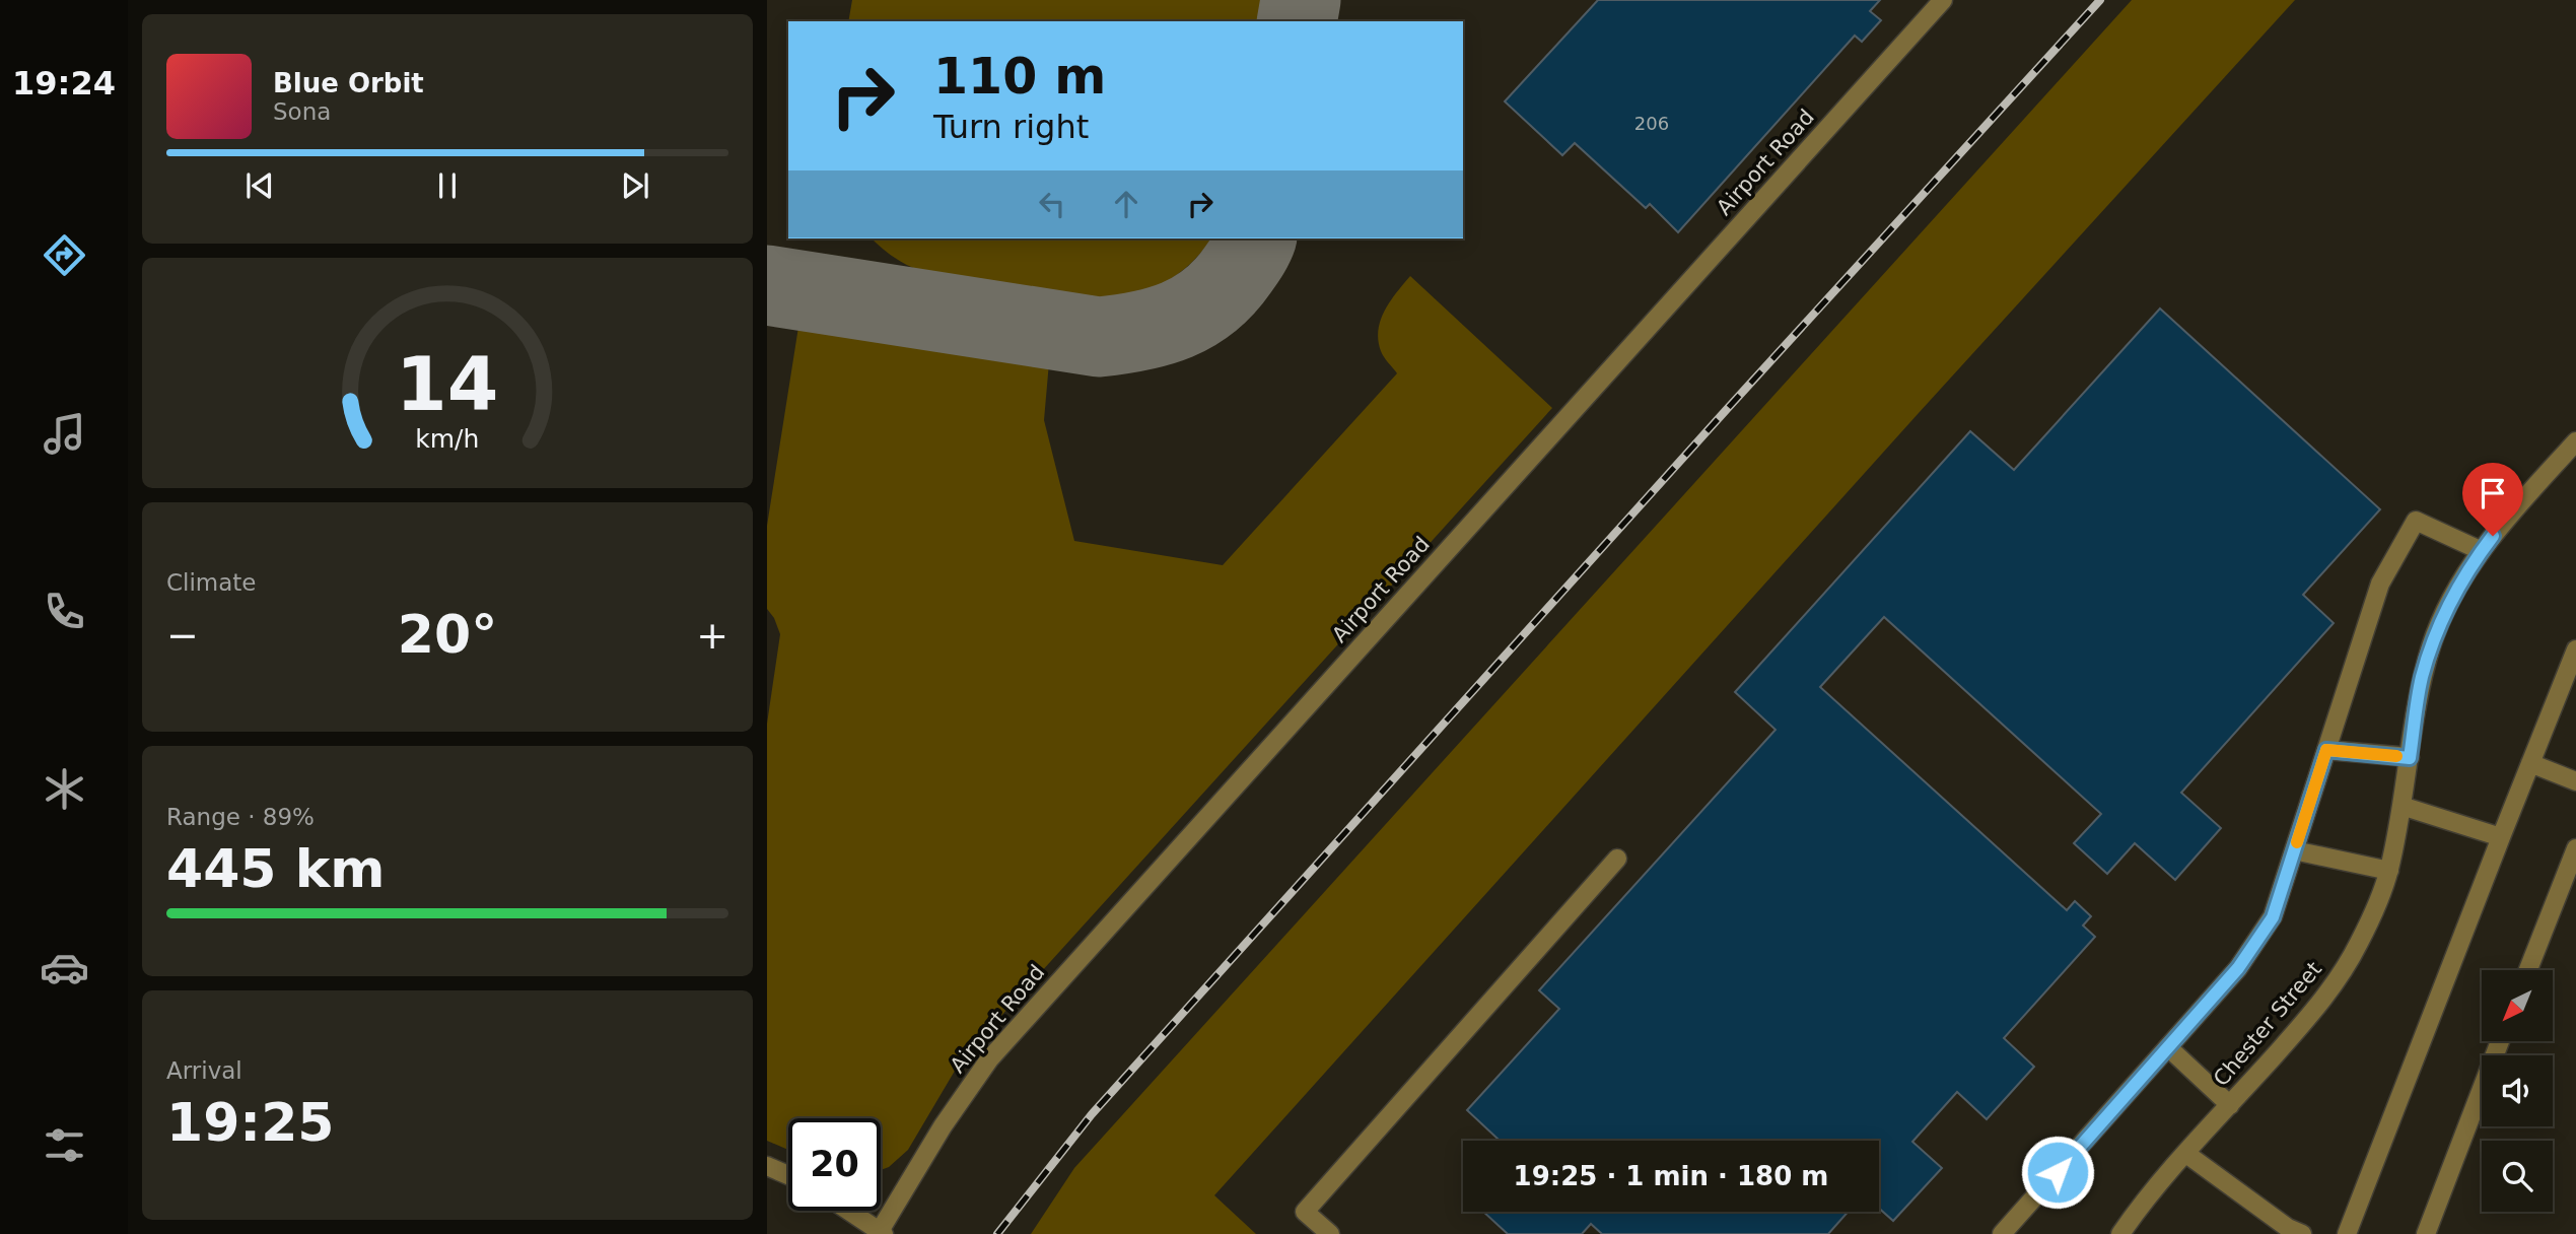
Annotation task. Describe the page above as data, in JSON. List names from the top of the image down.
{
  "streets": {
    "street": ["Airport Road", "Chester Street"]
  },
  "house_numbers": ["206"],
  "north": "bottom left",
  "page": {
    "tabs": "19:24",
    "turn": ["110 m", "Turn right"],
    "song": ["Blue Orbit", "Sona"],
    "tile": [
      "Climate",
      ["Range · 89%", "445 km"],
      ["Arrival", "19:25"]
    ],
    "heat": ["−", "20°", "+"],
    "limit": "20",
    "trip": "19:25 · 1 min · 180 m",
    "gauge": ["14", "km/h"]
  }
}
